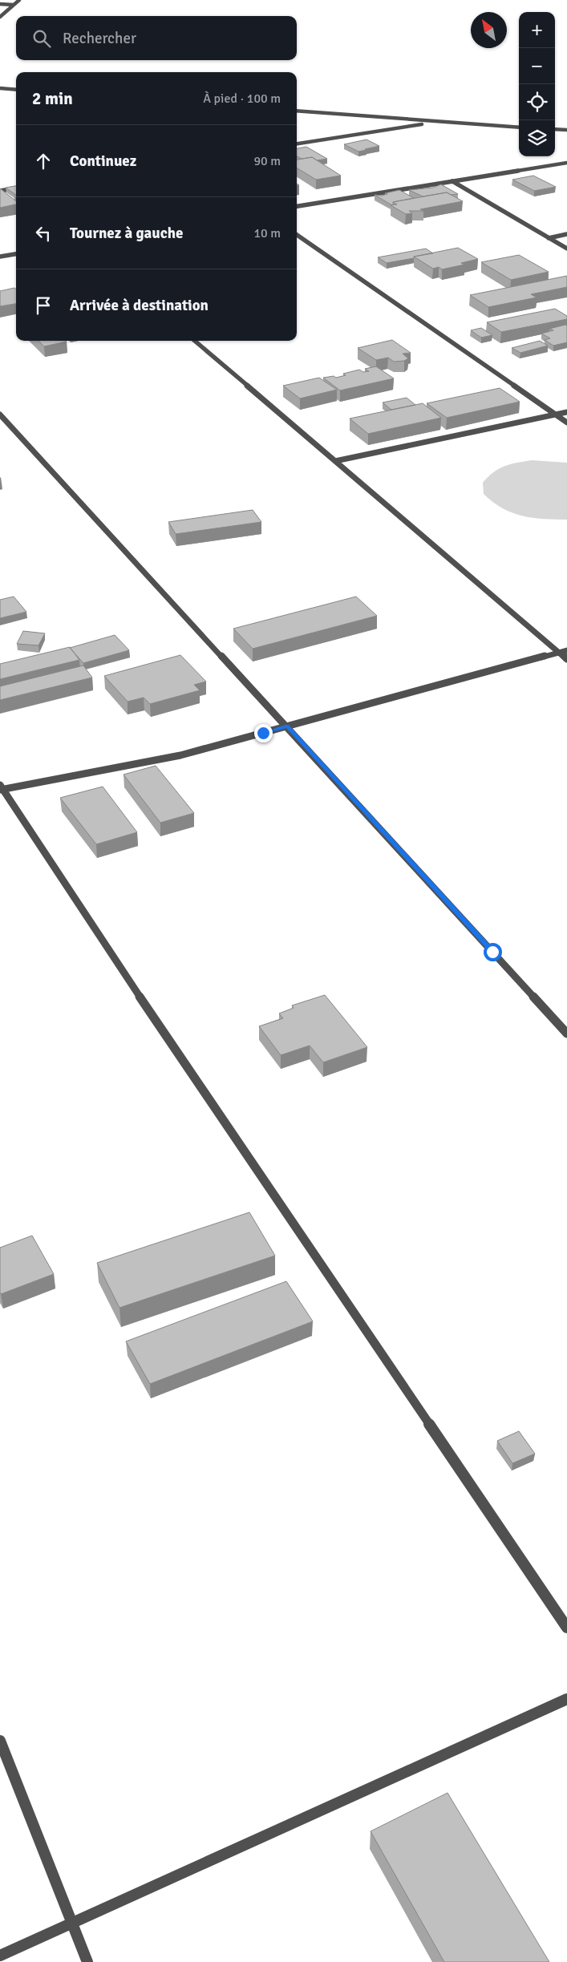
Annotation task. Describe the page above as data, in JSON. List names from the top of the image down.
{
  "north": "top left",
  "page": {
    "map_buttons": ["+", "−"],
    "search": "Rechercher",
    "heading": ["2 min", "À pied · 100 m"],
    "list": [
      ["Continuez", "90 m"],
      ["Tournez à gauche", "10 m"],
      "Arrivée à destination"
    ]
  }
}
